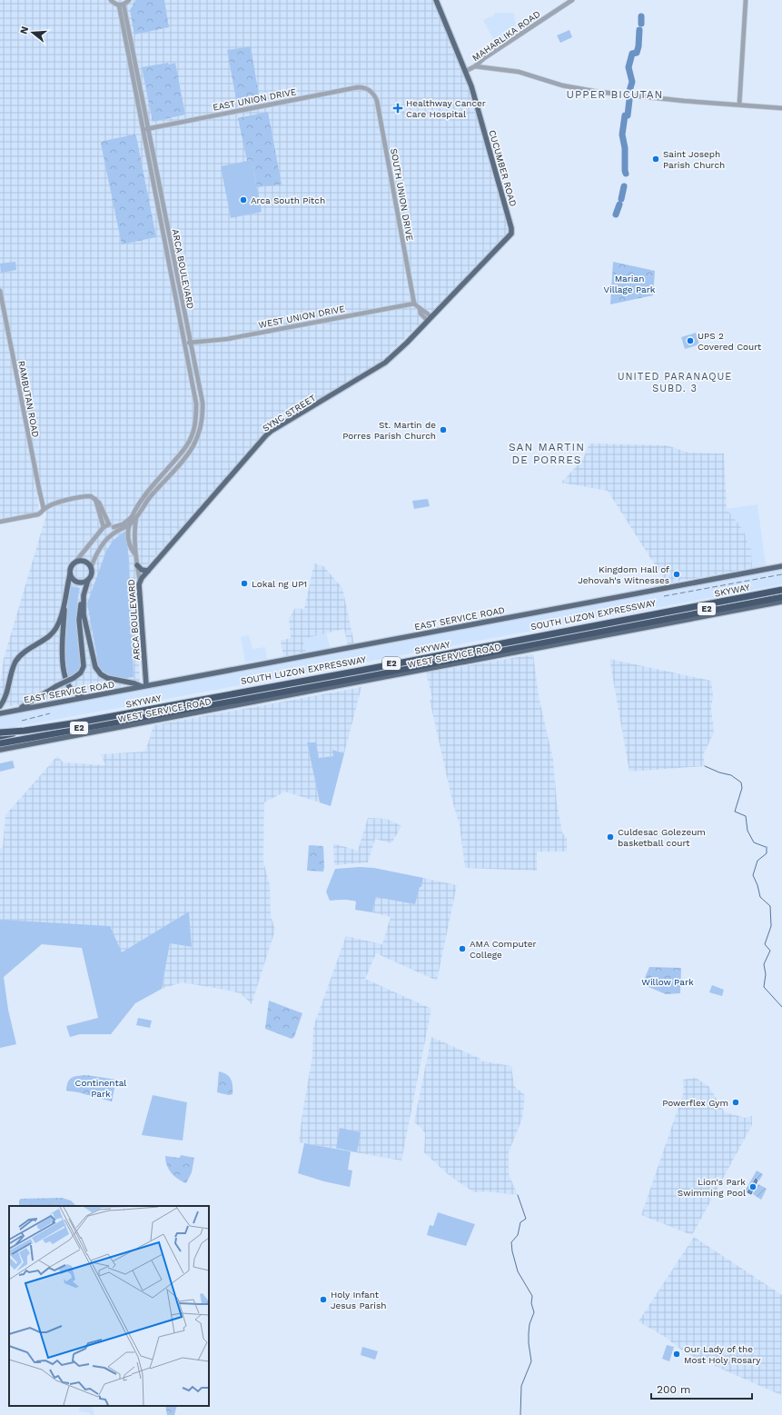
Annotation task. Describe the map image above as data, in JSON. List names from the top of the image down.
{
  "streets": {
    "highway": ["SKYWAY", "E2", "SOUTH LUZON EXPRESSWAY"],
    "main road": [
      "CUCUMBER ROAD",
      "ARCA BOULEVARD",
      "SYNC STREET",
      "EAST SERVICE ROAD",
      "WEST SERVICE ROAD"
    ],
    "street": [
      "MAHARLIKA ROAD",
      "EAST UNION DRIVE",
      "SOUTH UNION DRIVE",
      "WEST UNION DRIVE",
      "RAMBUTAN ROAD"
    ]
  },
  "crossings": [
    ["MAHARLIKA ROAD", "CUCUMBER ROAD"],
    ["EAST UNION DRIVE", "SOUTH UNION DRIVE"],
    ["EAST UNION DRIVE", "ARCA BOULEVARD"],
    ["CUCUMBER ROAD", "SYNC STREET"],
    ["SOUTH UNION DRIVE", "WEST UNION DRIVE"],
    ["ARCA BOULEVARD", "WEST UNION DRIVE"],
    ["ARCA BOULEVARD", "EAST SERVICE ROAD"],
    ["SKYWAY", "SOUTH LUZON EXPRESSWAY"]
  ],
  "districts": ["UPPER BICUTAN", "UNITED PARANAQUE SUBD. 3", "SAN MARTIN DE PORRES"],
  "parks": ["Marian Village Park", "Willow Park", "Continental Park"],
  "places": {
    "health": ["Healthway Cancer Care Hospital"],
    "other": [
      "Saint Joseph Parish Church",
      "Arca South Pitch",
      "UPS 2 Covered Court",
      "St. Martin de Porres Parish Church",
      "Kingdom Hall of Jehovah's Witnesses",
      "Lokal ng UP1",
      "Culdesac Golezeum basketball court",
      "AMA Computer College",
      "Powerflex Gym",
      "Lion's Park Swimming Pool",
      "Holy Infant Jesus Parish",
      "Our Lady of the Most Holy Rosary"
    ]
  },
  "scale_bar": "200 m",
  "north": "left"
}
